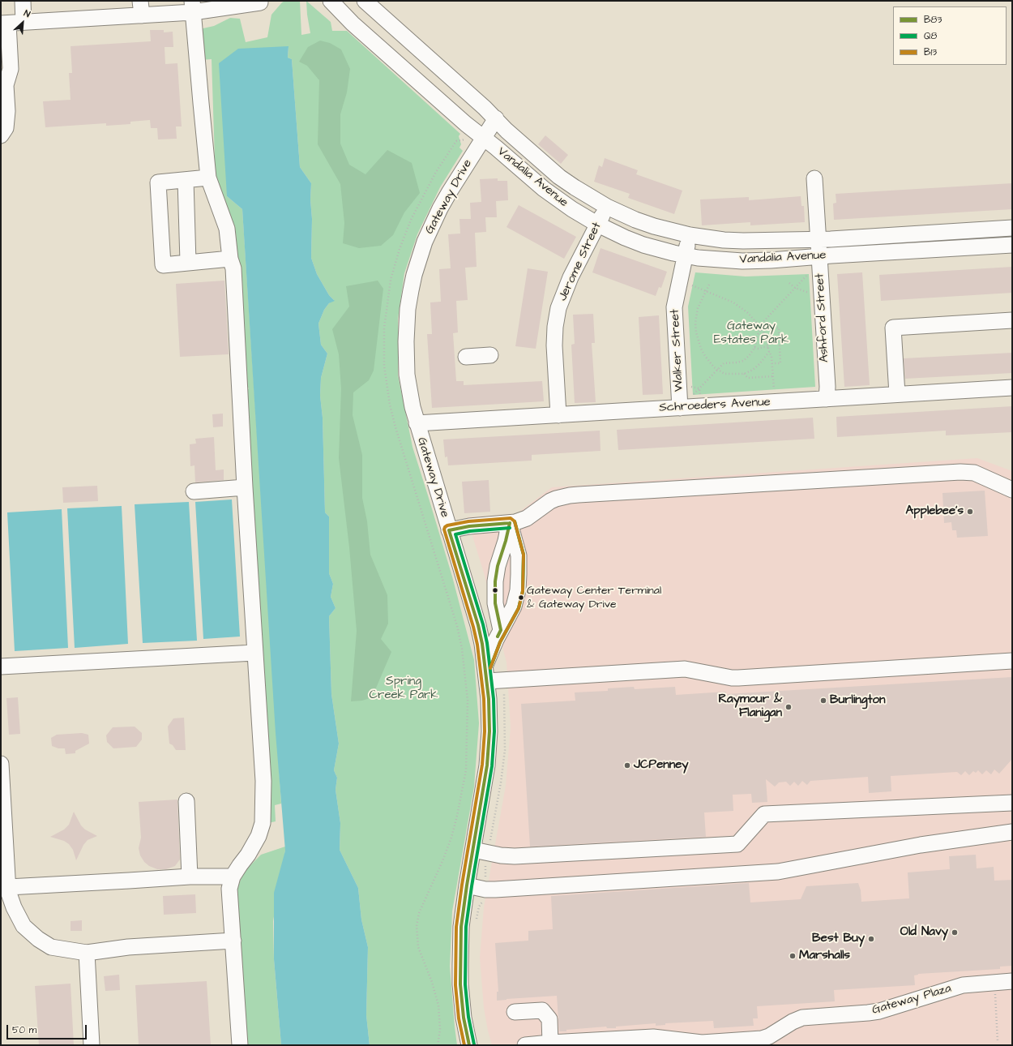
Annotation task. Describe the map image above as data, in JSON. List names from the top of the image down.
{
  "streets": {
    "street": [
      "Vandalia Avenue",
      "Gateway Drive",
      "Jerome Street",
      "Ashford Street",
      "Walker Street",
      "Schroeders Avenue",
      "Gateway Plaza"
    ]
  },
  "crossings": [
    ["Vandalia Avenue", "Gateway Drive"],
    ["Vandalia Avenue", "Jerome Street"],
    ["Vandalia Avenue", "Ashford Street"],
    ["Vandalia Avenue", "Walker Street"],
    ["Gateway Drive", "Schroeders Avenue"],
    ["Jerome Street", "Schroeders Avenue"],
    ["Ashford Street", "Schroeders Avenue"],
    ["Walker Street", "Schroeders Avenue"]
  ],
  "parks": ["Gateway Estates Park", "Spring Creek Park"],
  "places": [
    "Applebee's",
    "Gateway Center Terminal & Gateway Drive",
    "Burlington",
    "Raymour & Flanigan",
    "JCPenney",
    "Old Navy",
    "Best Buy",
    "Marshalls"
  ],
  "lines": ["transit line B13", "transit line Q8", "transit line B83"],
  "legend": ["B83", "Q8", "B13"],
  "scale_bar": "50 m",
  "north": "top right"
}
